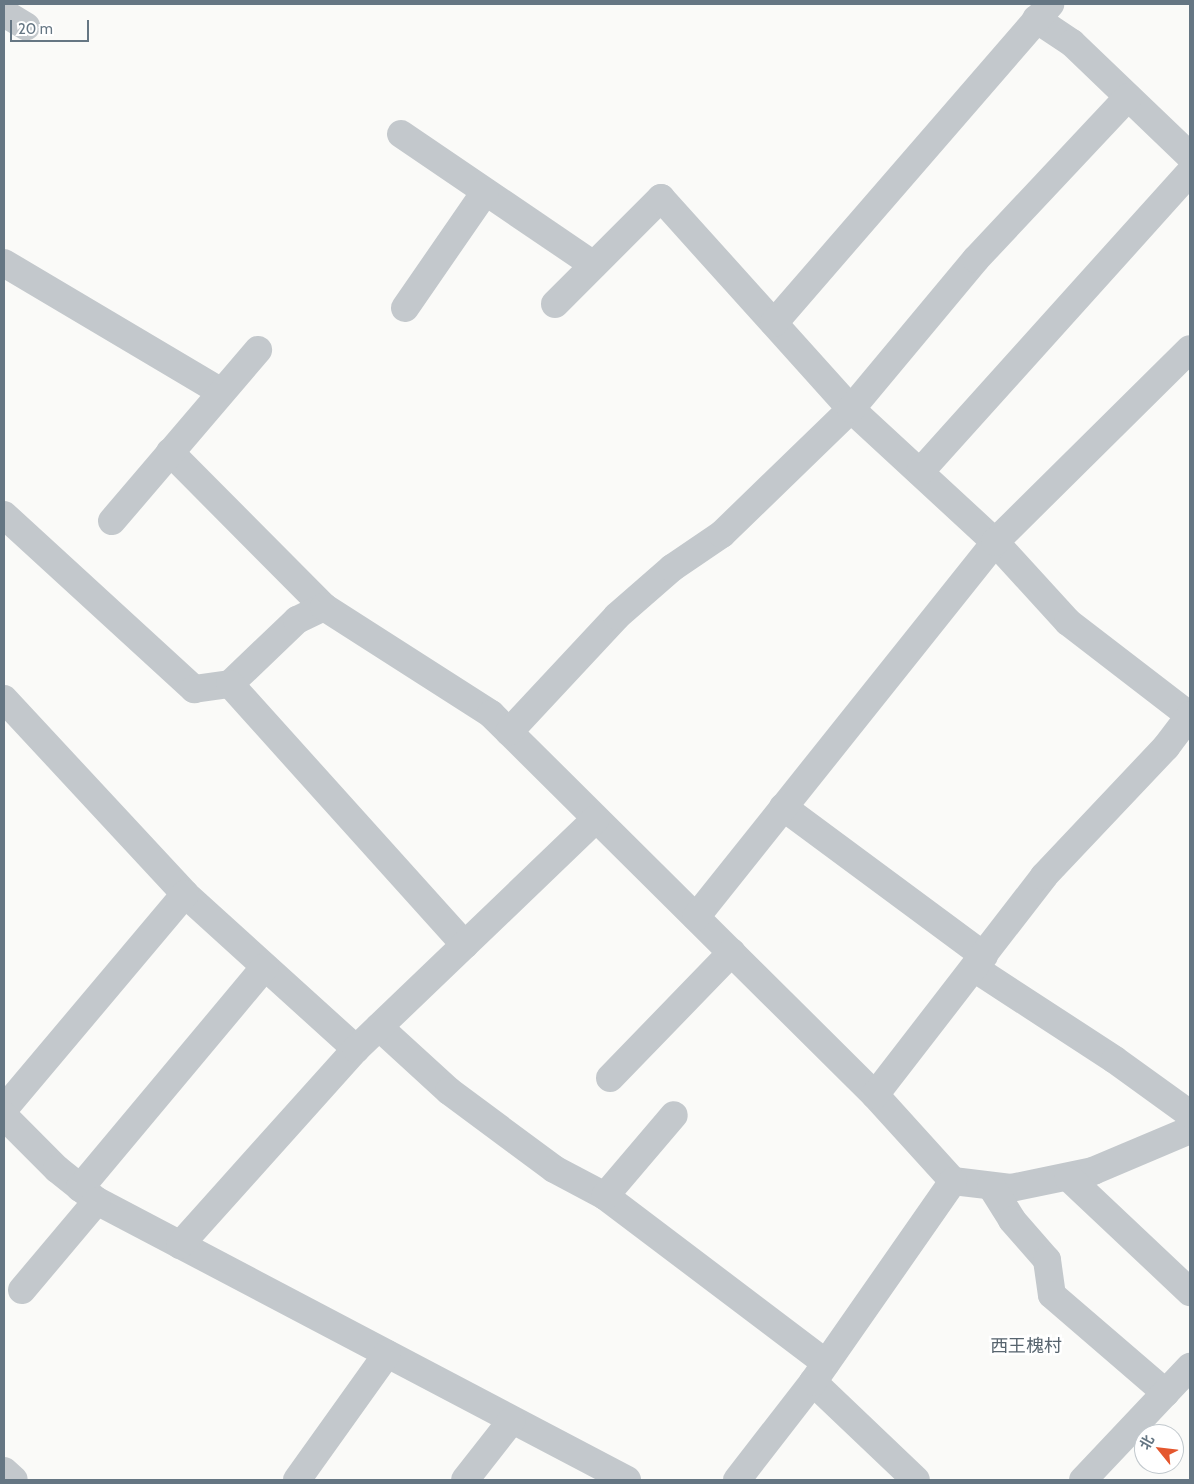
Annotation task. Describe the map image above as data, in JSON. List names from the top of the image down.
{
  "districts": ["西王槐村"],
  "scale_bar": "20 m",
  "north": "top left"
}
